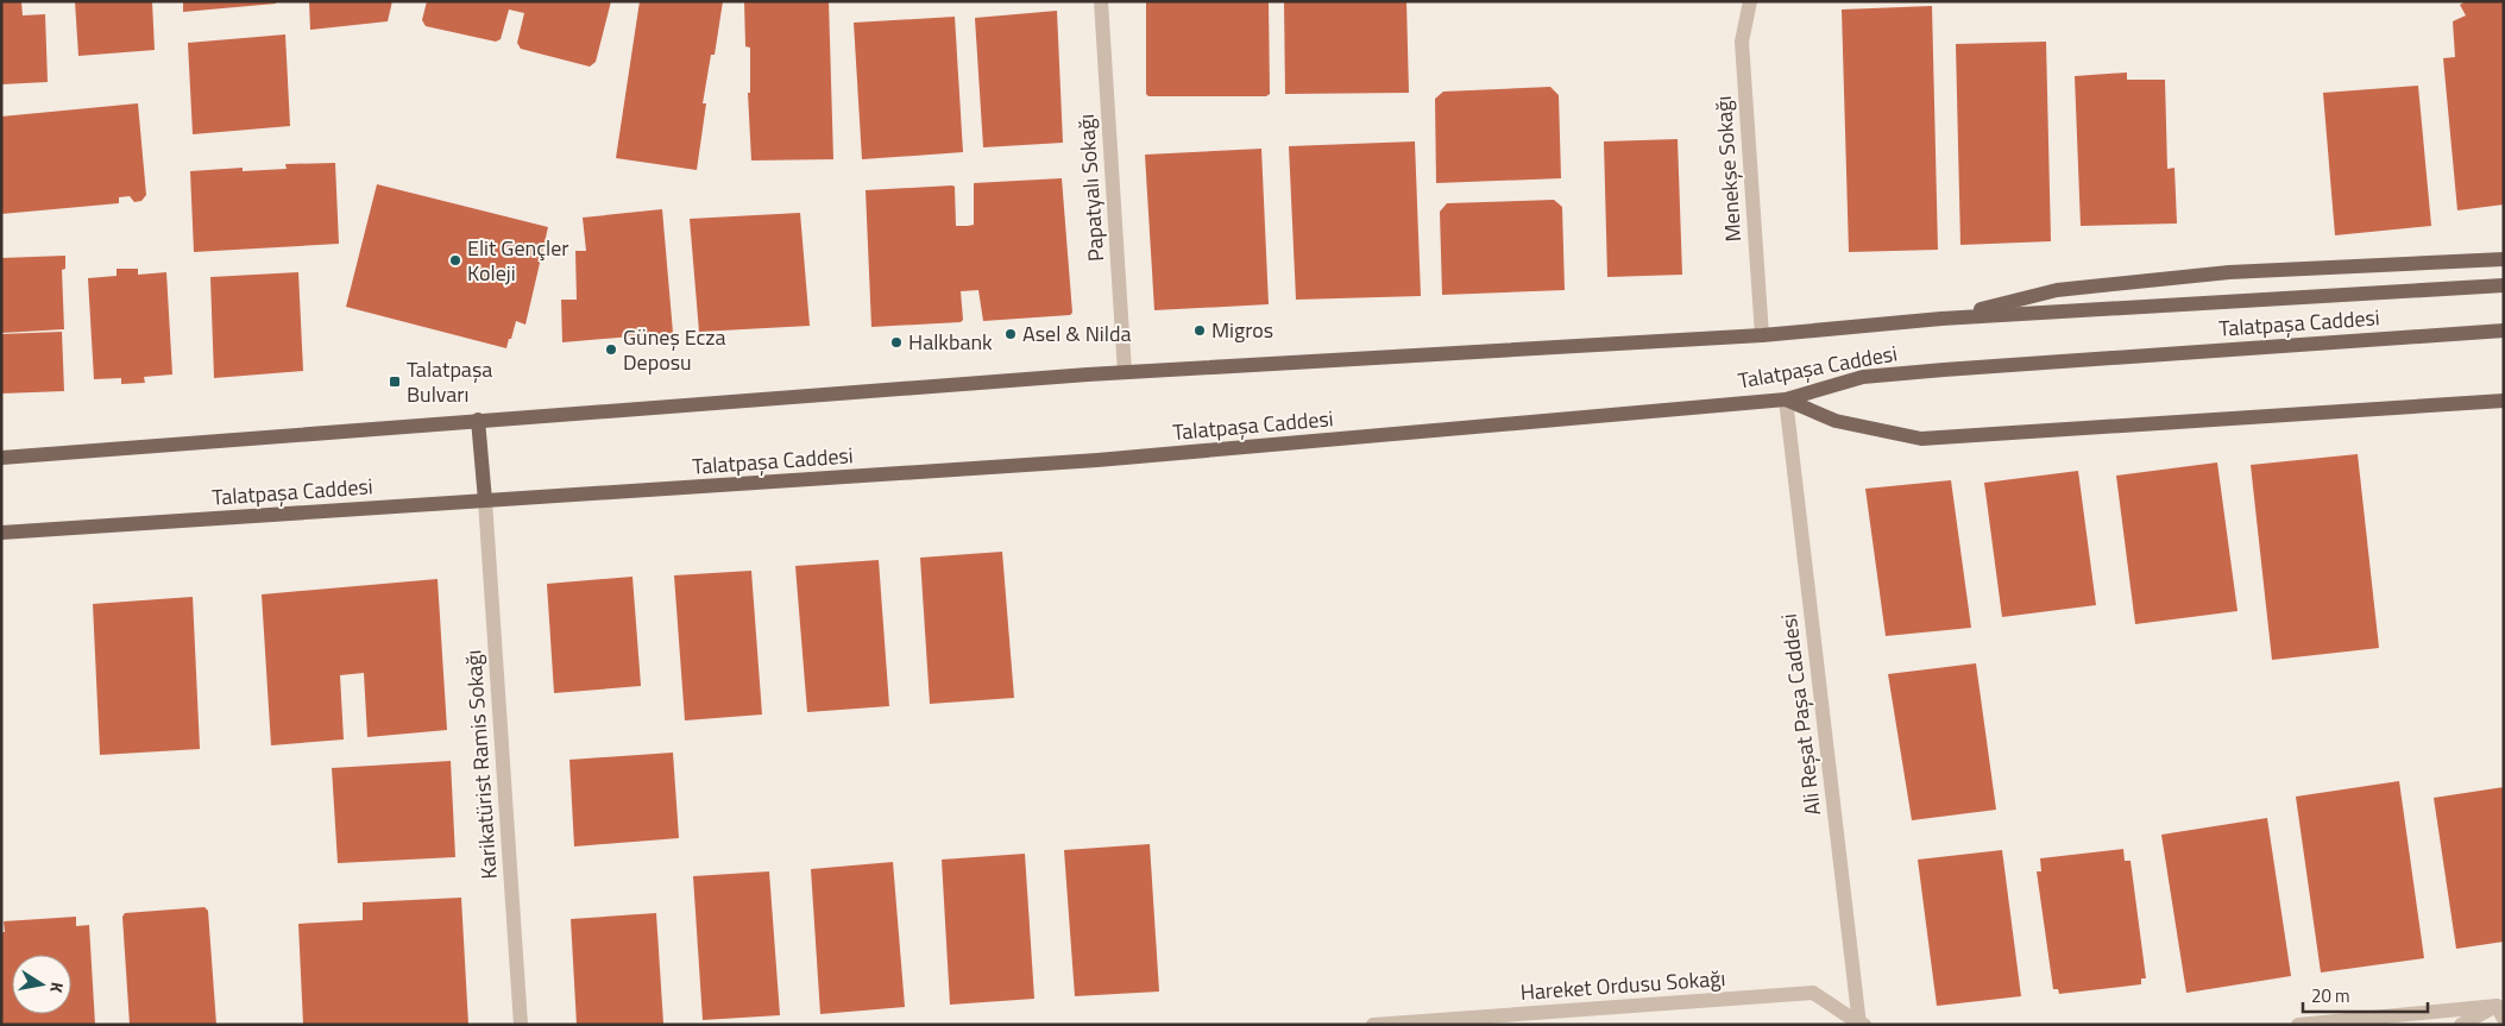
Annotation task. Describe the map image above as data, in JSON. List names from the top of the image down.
{
  "streets": {
    "main road": ["Talatpaşa Caddesi"],
    "street": [
      "Menekşe Sokağı",
      "Papatyalı Sokağı",
      "Ali Reşat Paşa Caddesi",
      "Karikatürist Ramis Sokağı",
      "Hareket Ordusu Sokağı"
    ]
  },
  "crossings": [
    ["Menekşe Sokağı", "Talatpaşa Caddesi"],
    ["Papatyalı Sokağı", "Talatpaşa Caddesi"],
    ["Talatpaşa Caddesi", "Ali Reşat Paşa Caddesi"],
    ["Talatpaşa Caddesi", "Karikatürist Ramis Sokağı"],
    ["Ali Reşat Paşa Caddesi", "Hareket Ordusu Sokağı"]
  ],
  "places": {
    "other": [
      "Elit Gençler Koleji",
      "Migros",
      "Asel & Nilda",
      "Halkbank",
      "Güneş Ecza Deposu"
    ],
    "transit": ["Talatpaşa Bulvarı"]
  },
  "scale_bar": "20 m",
  "north": "right"
}
